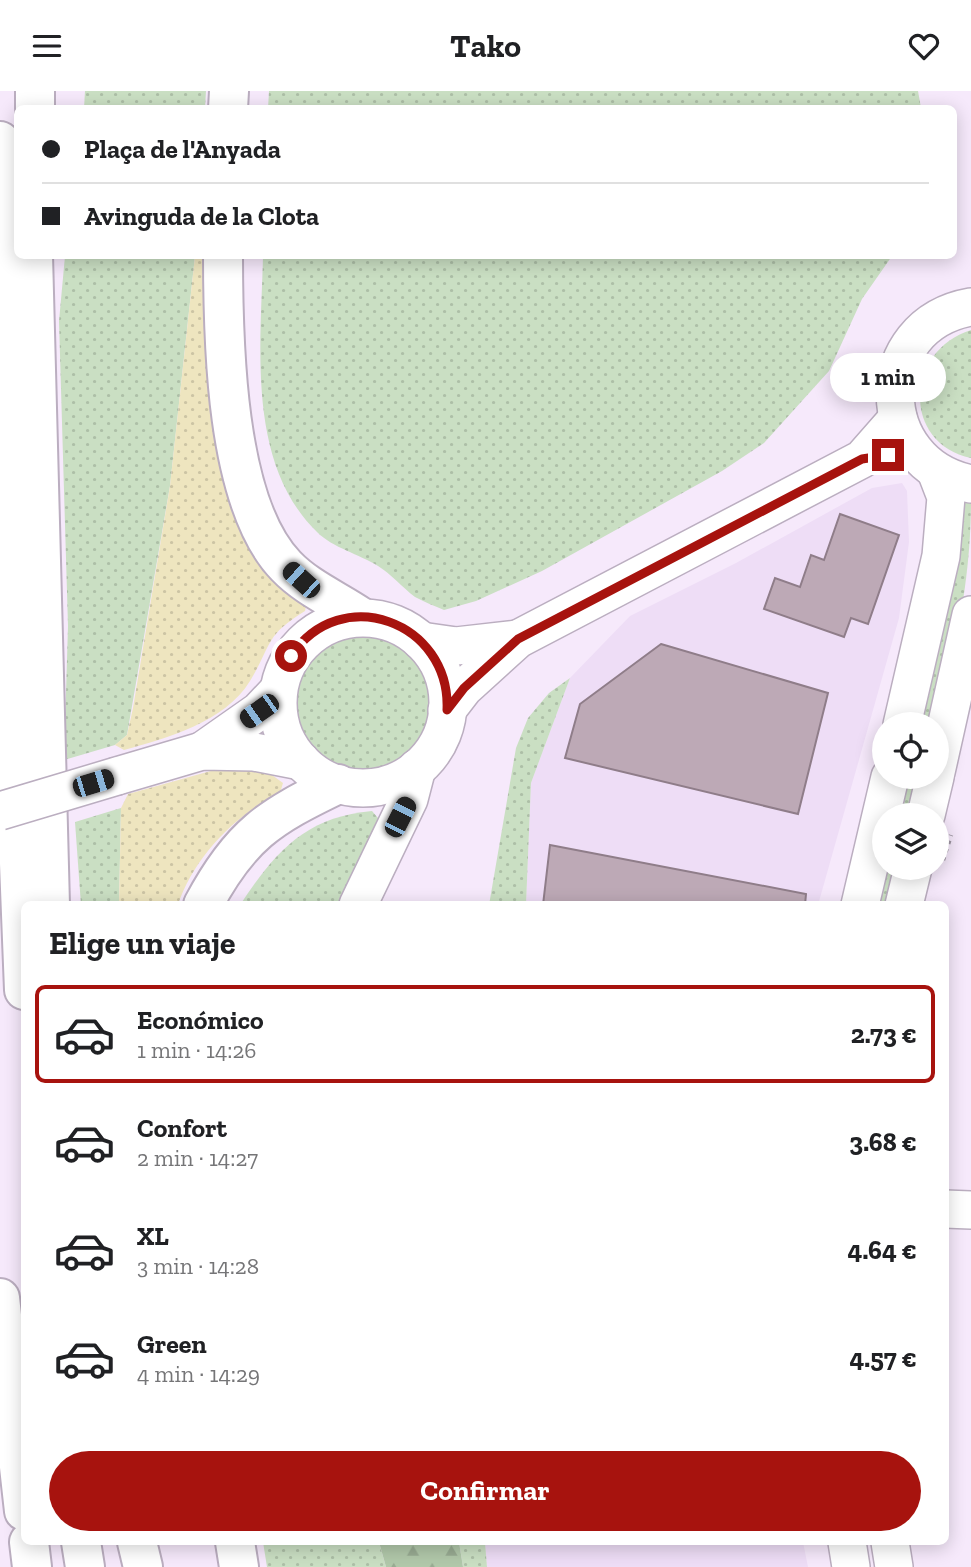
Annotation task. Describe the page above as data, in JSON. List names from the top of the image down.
{
  "page": {
    "header": "Tako",
    "banner": ["Plaça de l'Anyada", "Avinguda de la Clota"],
    "bubble": "1 min",
    "heading": "Elige un viaje",
    "list": [
      {
        "name": "Económico",
        "note": "1 min · 14:26",
        "value": "2.73 €"
      },
      {
        "name": "Confort",
        "note": "2 min · 14:27",
        "value": "3.68 €"
      },
      {
        "name": "XL",
        "note": "3 min · 14:28",
        "value": "4.64 €"
      },
      {
        "name": "Green",
        "note": "4 min · 14:29",
        "value": "4.57 €"
      }
    ],
    "buttons": "Confirmar"
  }
}
